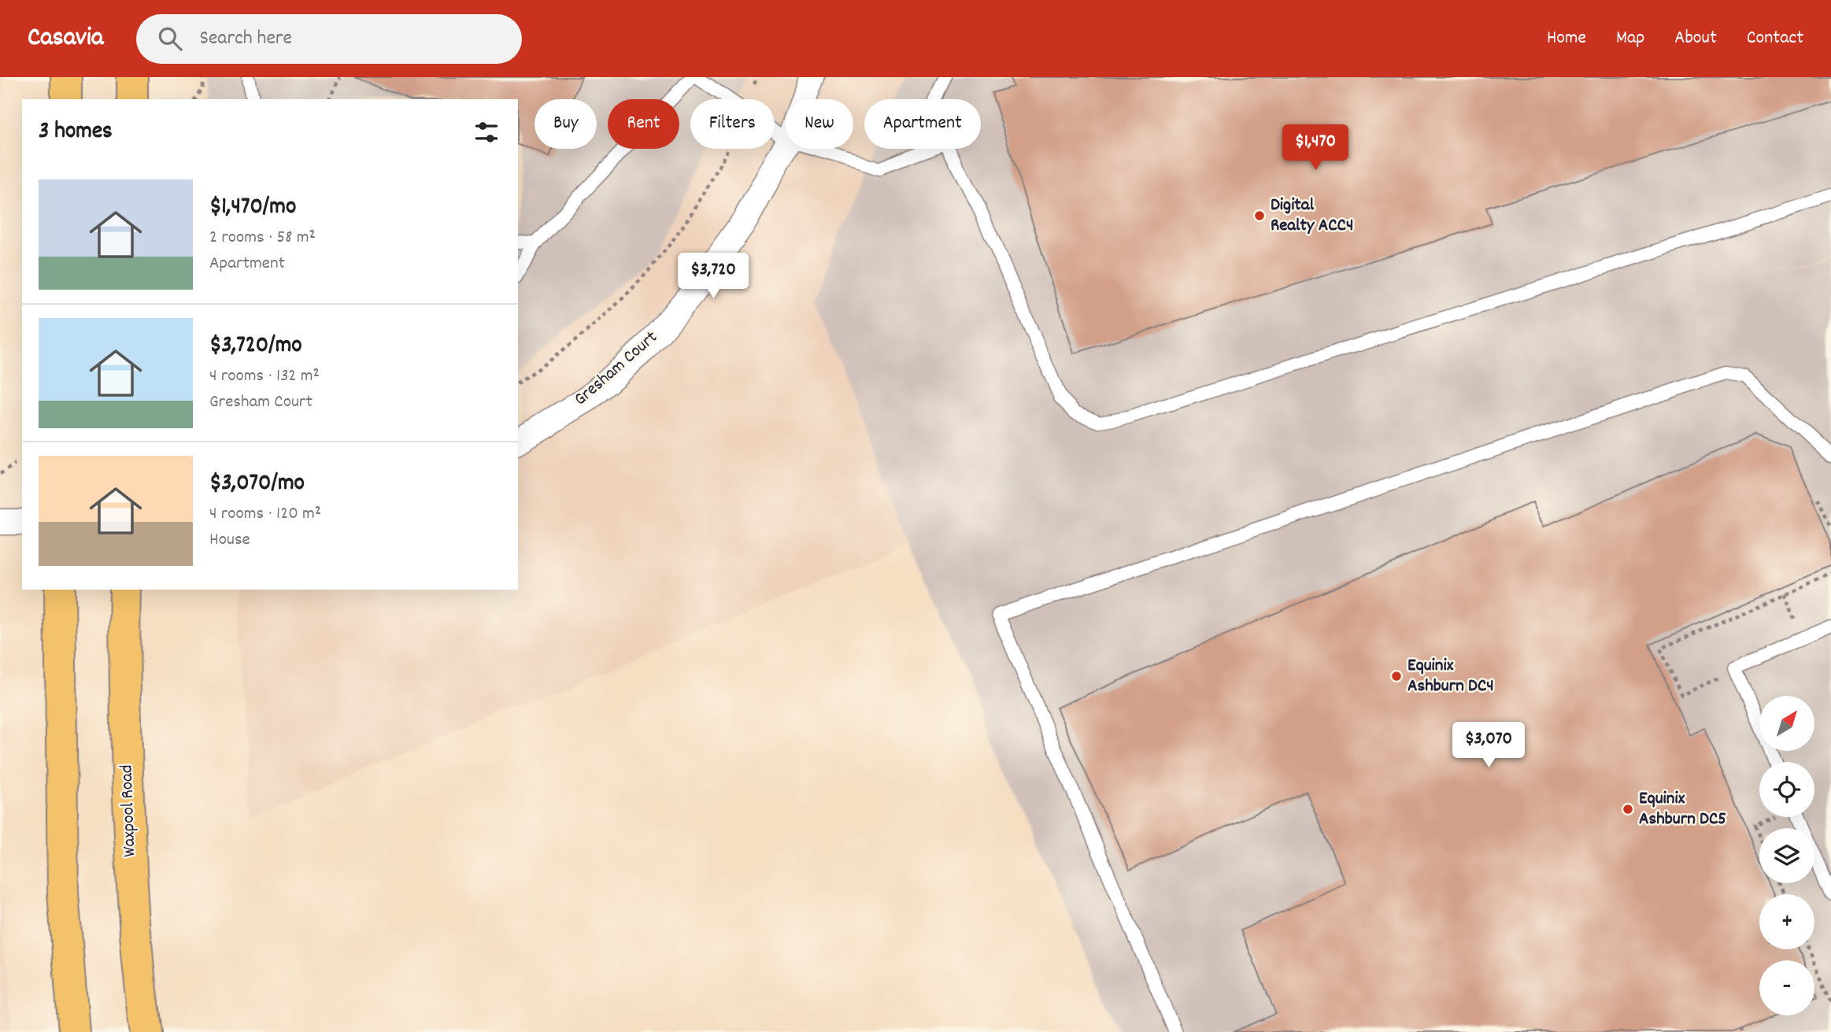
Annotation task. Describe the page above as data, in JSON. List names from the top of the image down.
{
  "streets": {
    "main road": ["Waxpool Road"],
    "street": ["Gresham Court"]
  },
  "places": ["Digital Realty ACC4", "Equinix Ashburn DC4", "Equinix Ashburn DC5"],
  "north": "top right",
  "page": {
    "header": "Casavia",
    "search": "Search here",
    "nav": [
      "Home",
      "Map",
      "About",
      "Contact"
    ],
    "chip": [
      "Buy",
      "Rent",
      "Filters",
      "New",
      "Apartment"
    ],
    "heading": "3 homes",
    "price": ["$1,470", "$3,720", "$3,070"],
    "list": [
      {
        "name": "$1,470/mo",
        "note": "2 rooms · 58 m² · Apartment"
      },
      {
        "name": "$3,720/mo",
        "note": "4 rooms · 132 m² · Gresham Court"
      },
      {
        "name": "$3,070/mo",
        "note": "4 rooms · 120 m² · House"
      }
    ],
    "map_buttons": ["+", "−"]
  }
}
